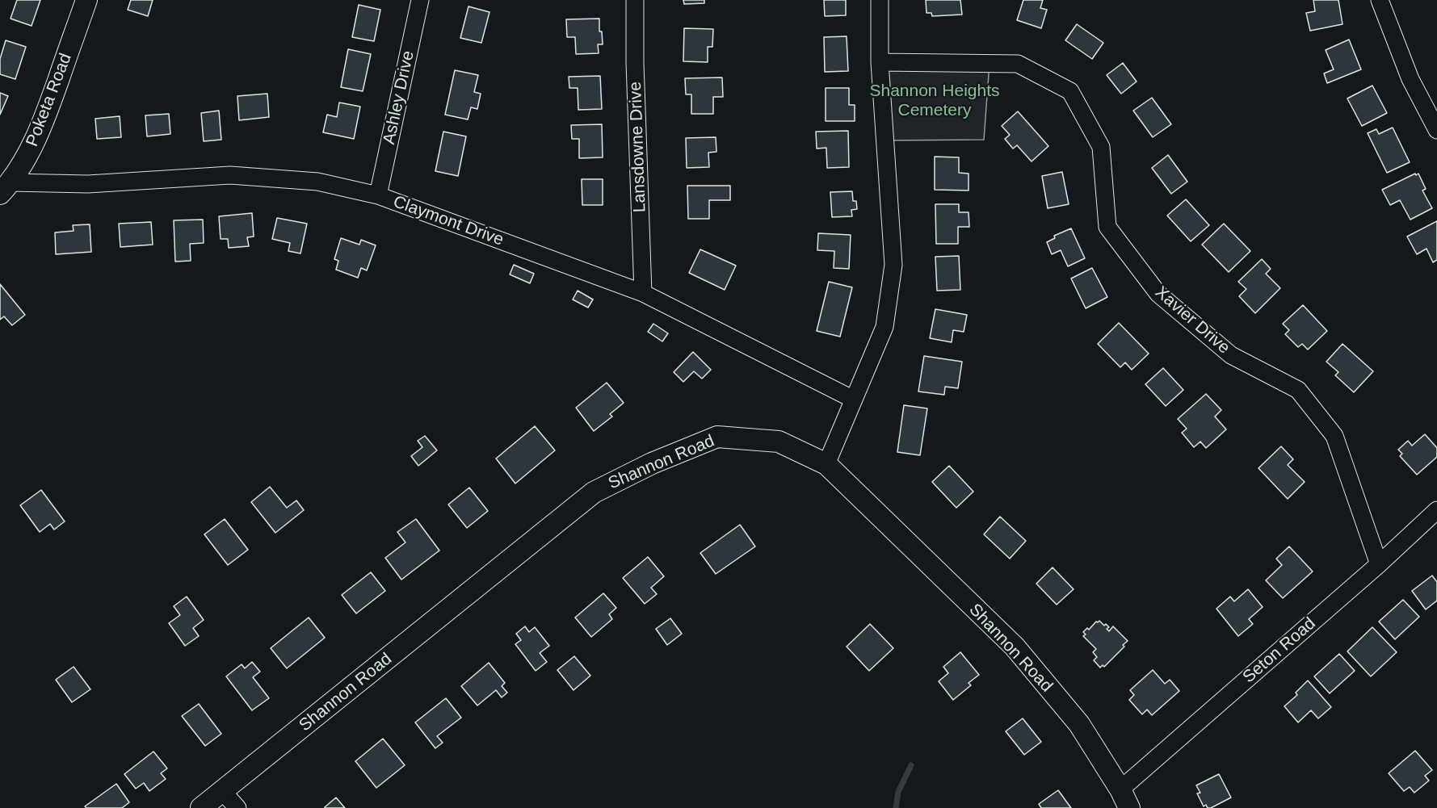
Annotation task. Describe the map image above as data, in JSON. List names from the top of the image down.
{
  "streets": {
    "street": [
      "Ashley Drive",
      "Poketa Road",
      "Lansdowne Drive",
      "Claymont Drive",
      "Xavier Drive",
      "Shannon Road",
      "Seton Road"
    ]
  },
  "crossings": [
    ["Ashley Drive", "Claymont Drive"],
    ["Poketa Road", "Claymont Drive"],
    ["Lansdowne Drive", "Claymont Drive"],
    ["Xavier Drive", "Seton Road"],
    ["Shannon Road", "Seton Road"]
  ],
  "parks": ["Shannon Heights Cemetery"]
}
